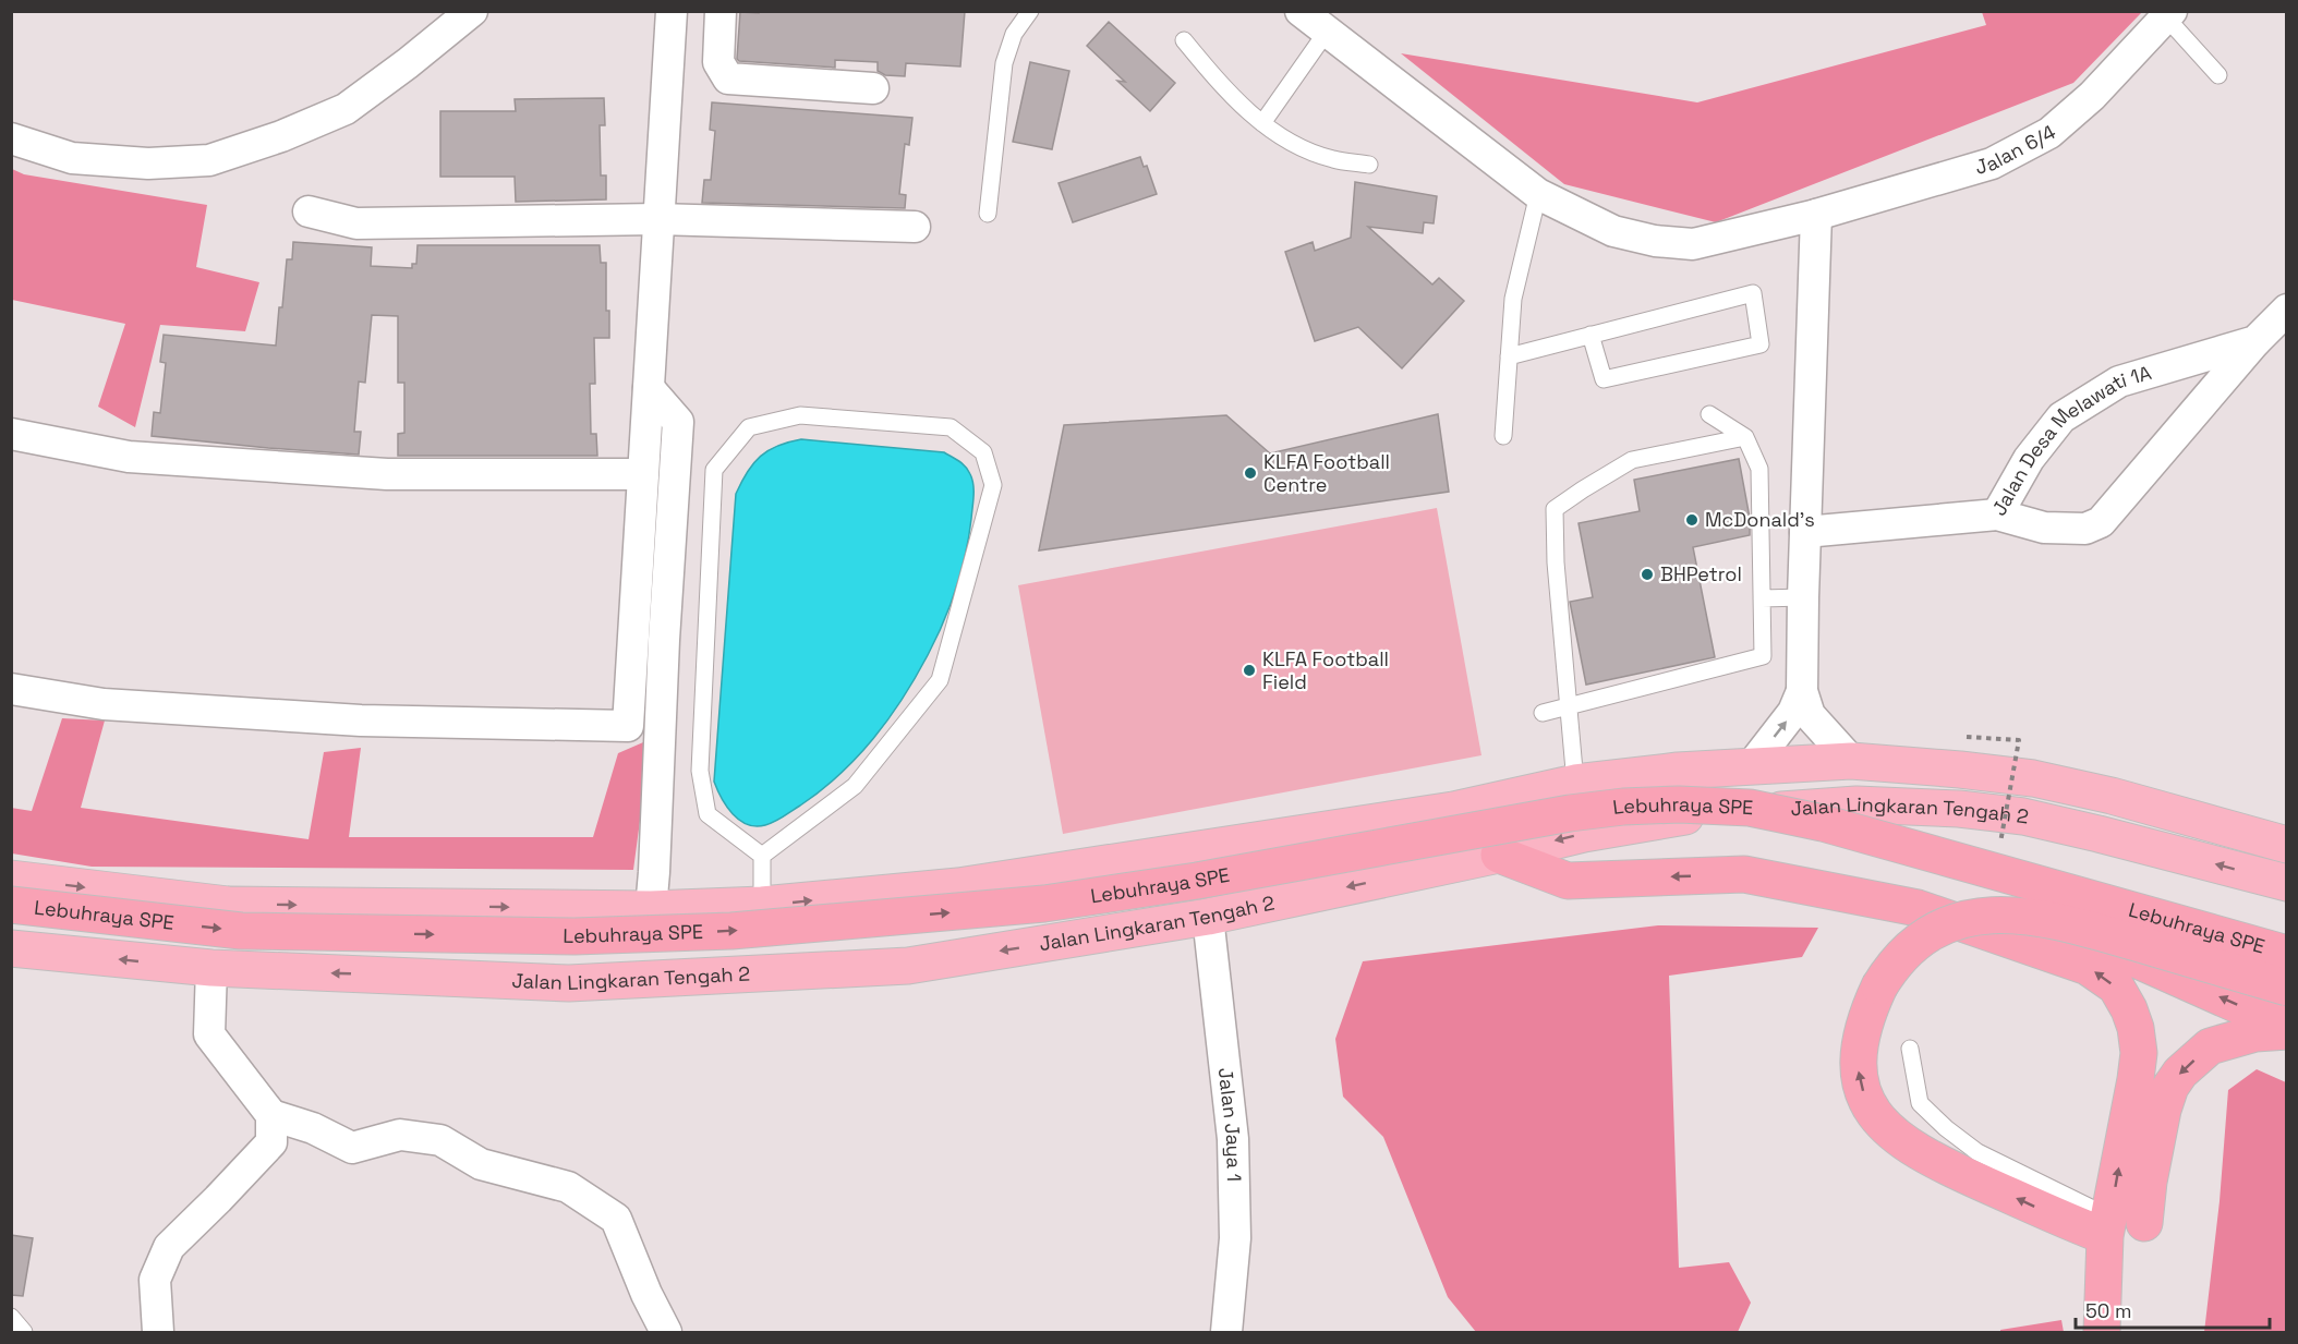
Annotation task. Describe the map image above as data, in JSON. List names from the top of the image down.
{
  "streets": {
    "highway": ["Lebuhraya SPE", "Jalan Lingkaran Tengah 2"],
    "street": ["Jalan 6/4", "Jalan Desa Melawati 1A", "Jalan Jaya 1"]
  },
  "crossings": [
    ["Jalan Lingkaran Tengah 2", "Jalan Jaya 1"]
  ],
  "places": [
    "KLFA Football Centre",
    "McDonald's",
    "BHPetrol",
    "KLFA Football Field"
  ],
  "scale_bar": "50 m"
}
